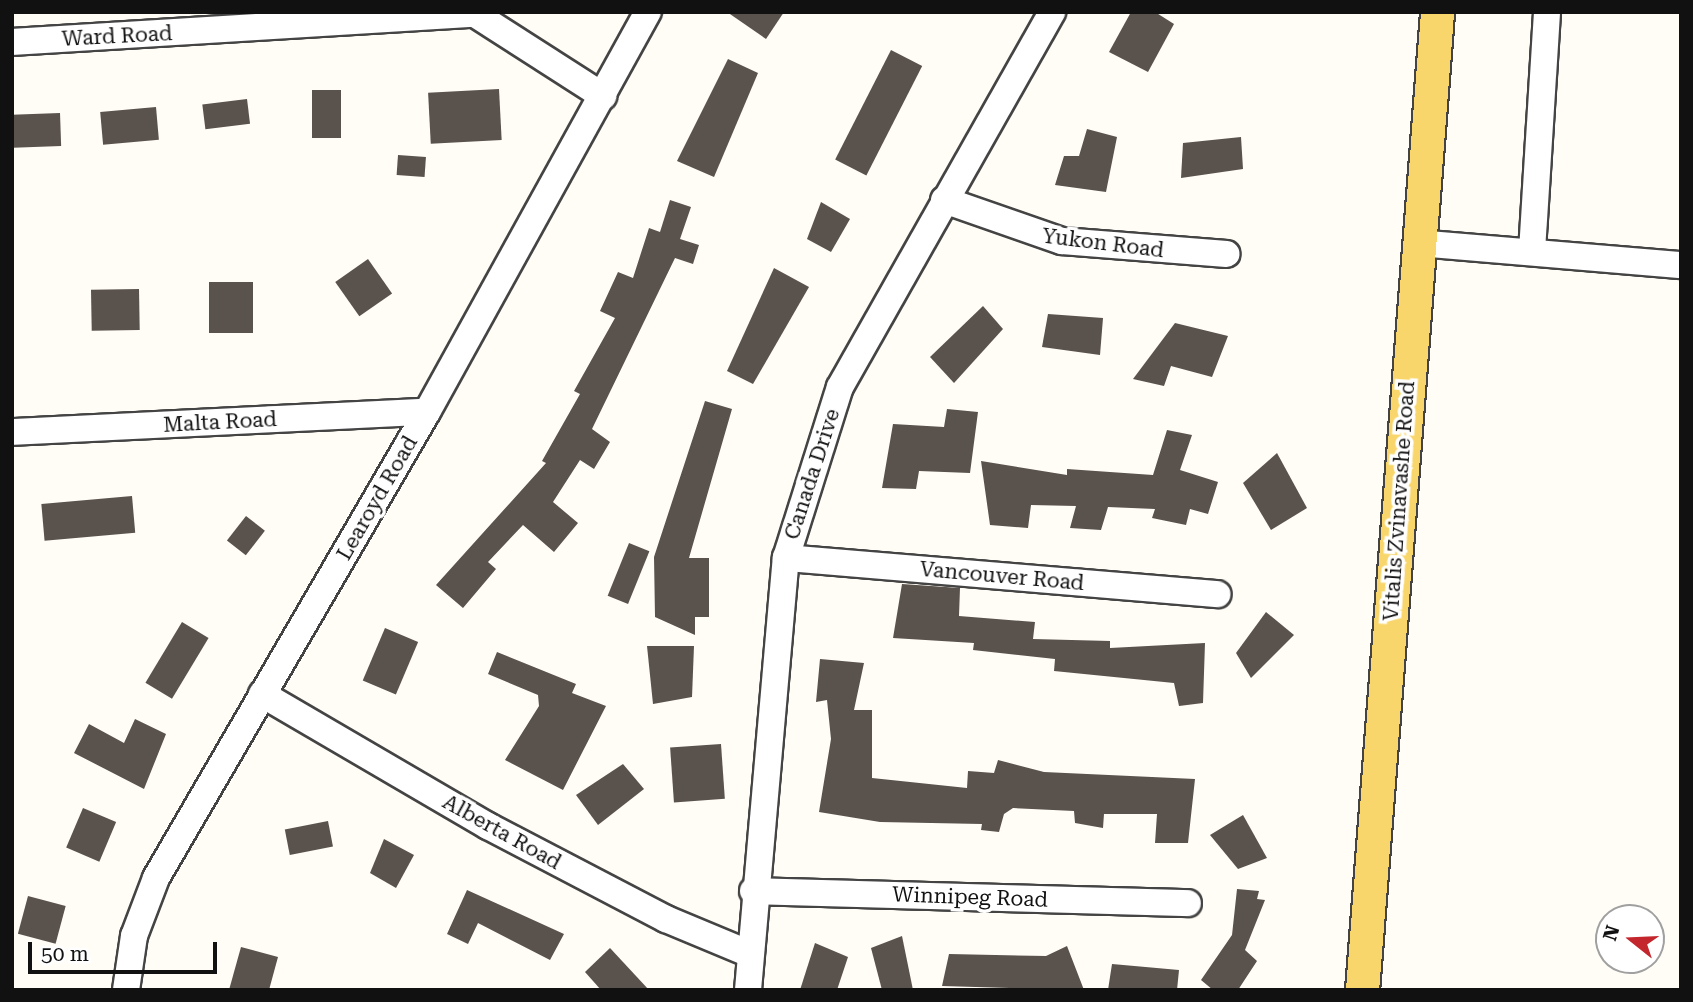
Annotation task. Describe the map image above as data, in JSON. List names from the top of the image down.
{
  "streets": {
    "main road": ["Vitalis Zvinavashe Road"],
    "street": [
      "Ward Road",
      "Yukon Road",
      "Malta Road",
      "Canada Drive",
      "Learoyd Road",
      "Vancouver Road",
      "Alberta Road",
      "Winnipeg Road"
    ]
  },
  "crossings": [
    ["Yukon Road", "Canada Drive"],
    ["Malta Road", "Learoyd Road"],
    ["Canada Drive", "Vancouver Road"],
    ["Canada Drive", "Alberta Road"],
    ["Canada Drive", "Winnipeg Road"],
    ["Learoyd Road", "Alberta Road"]
  ],
  "scale_bar": "50 m",
  "north": "left"
}
